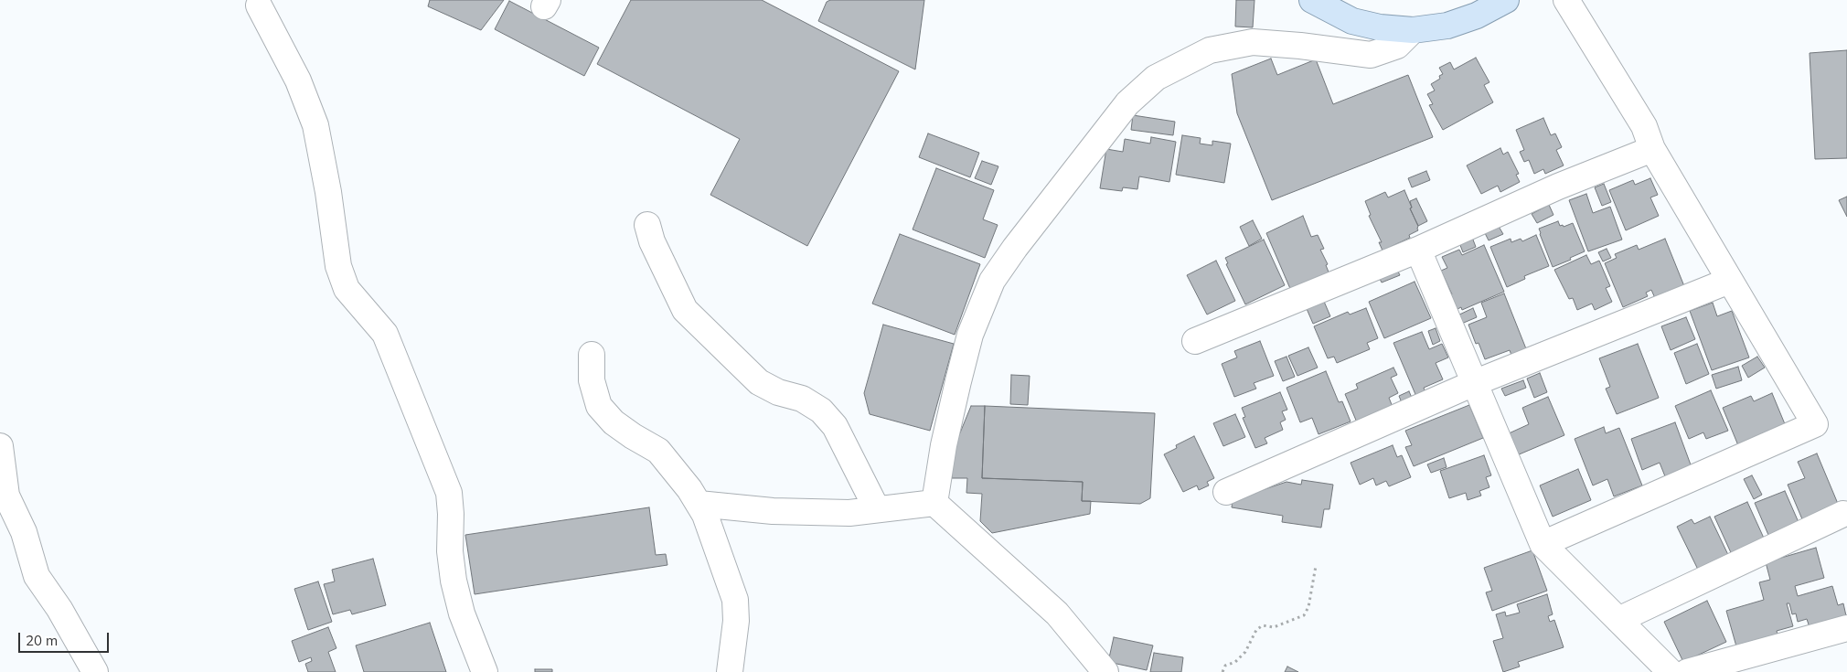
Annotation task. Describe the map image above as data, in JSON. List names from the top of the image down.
{
  "scale_bar": "20 m"
}
